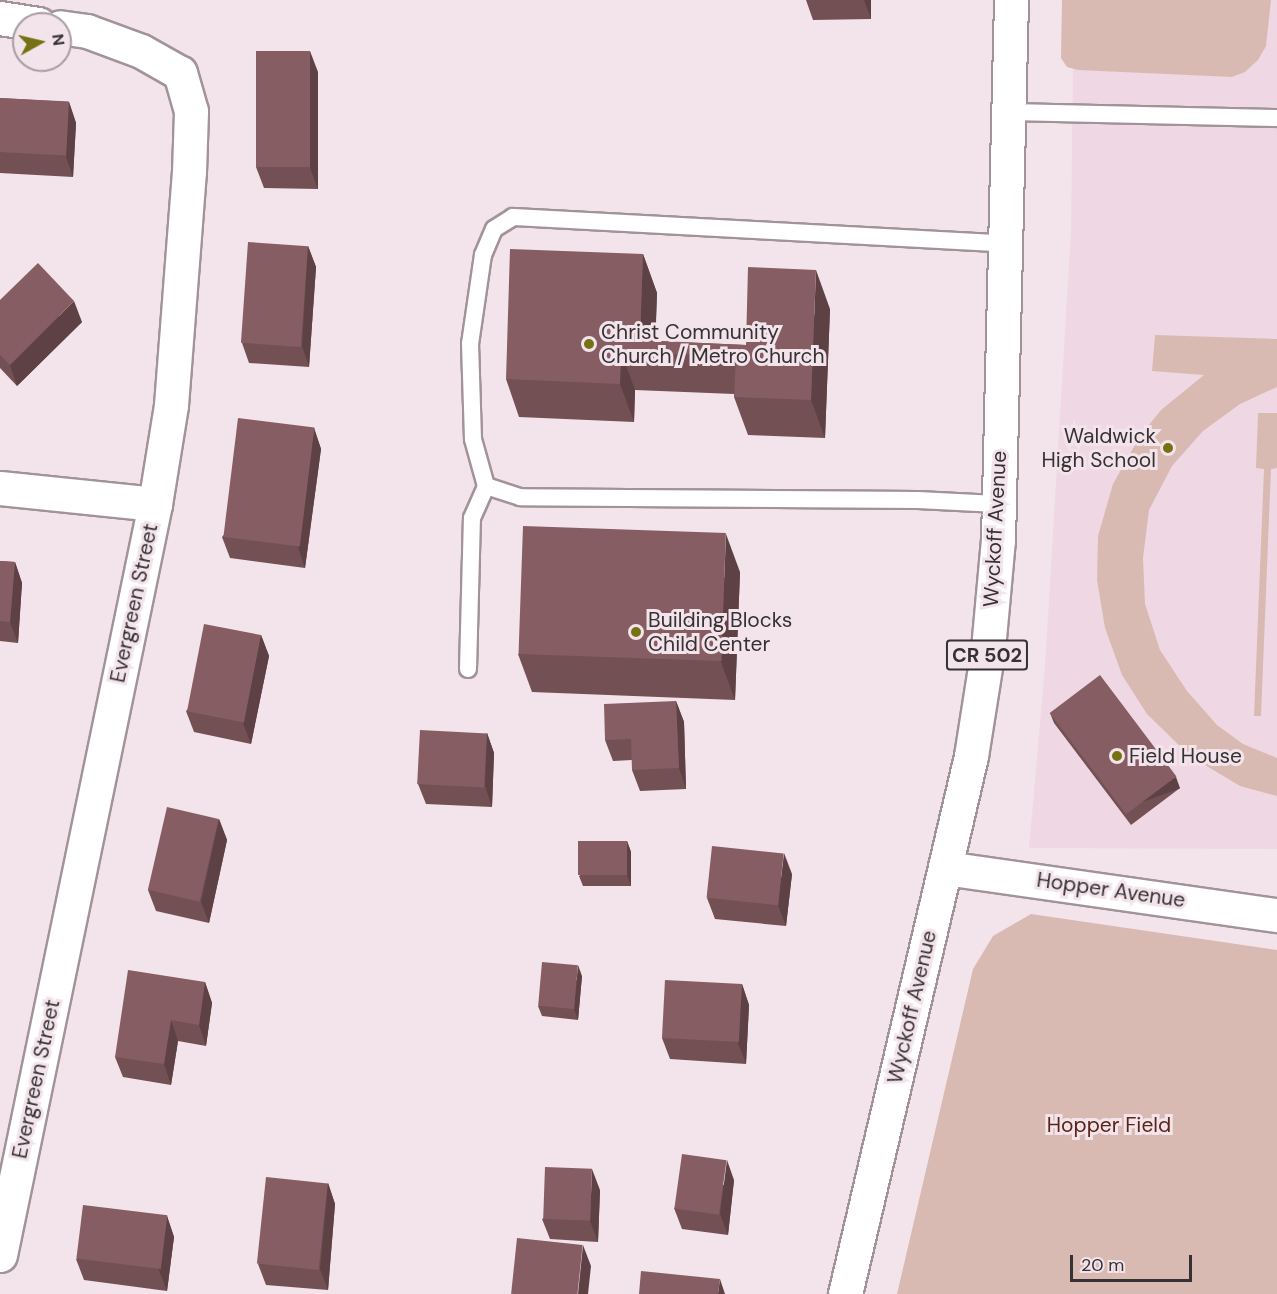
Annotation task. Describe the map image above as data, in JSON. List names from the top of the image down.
{
  "streets": {
    "street": [
      "Wyckoff Avenue",
      "Evergreen Street",
      "CR 502",
      "Hopper Avenue"
    ]
  },
  "crossings": [
    ["Wyckoff Avenue", "Hopper Avenue"]
  ],
  "parks": ["Hopper Field"],
  "places": [
    "Christ Community Church / Metro Church",
    "Waldwick High School",
    "Building Blocks Child Center",
    "Field House"
  ],
  "scale_bar": "20 m",
  "north": "right"
}
